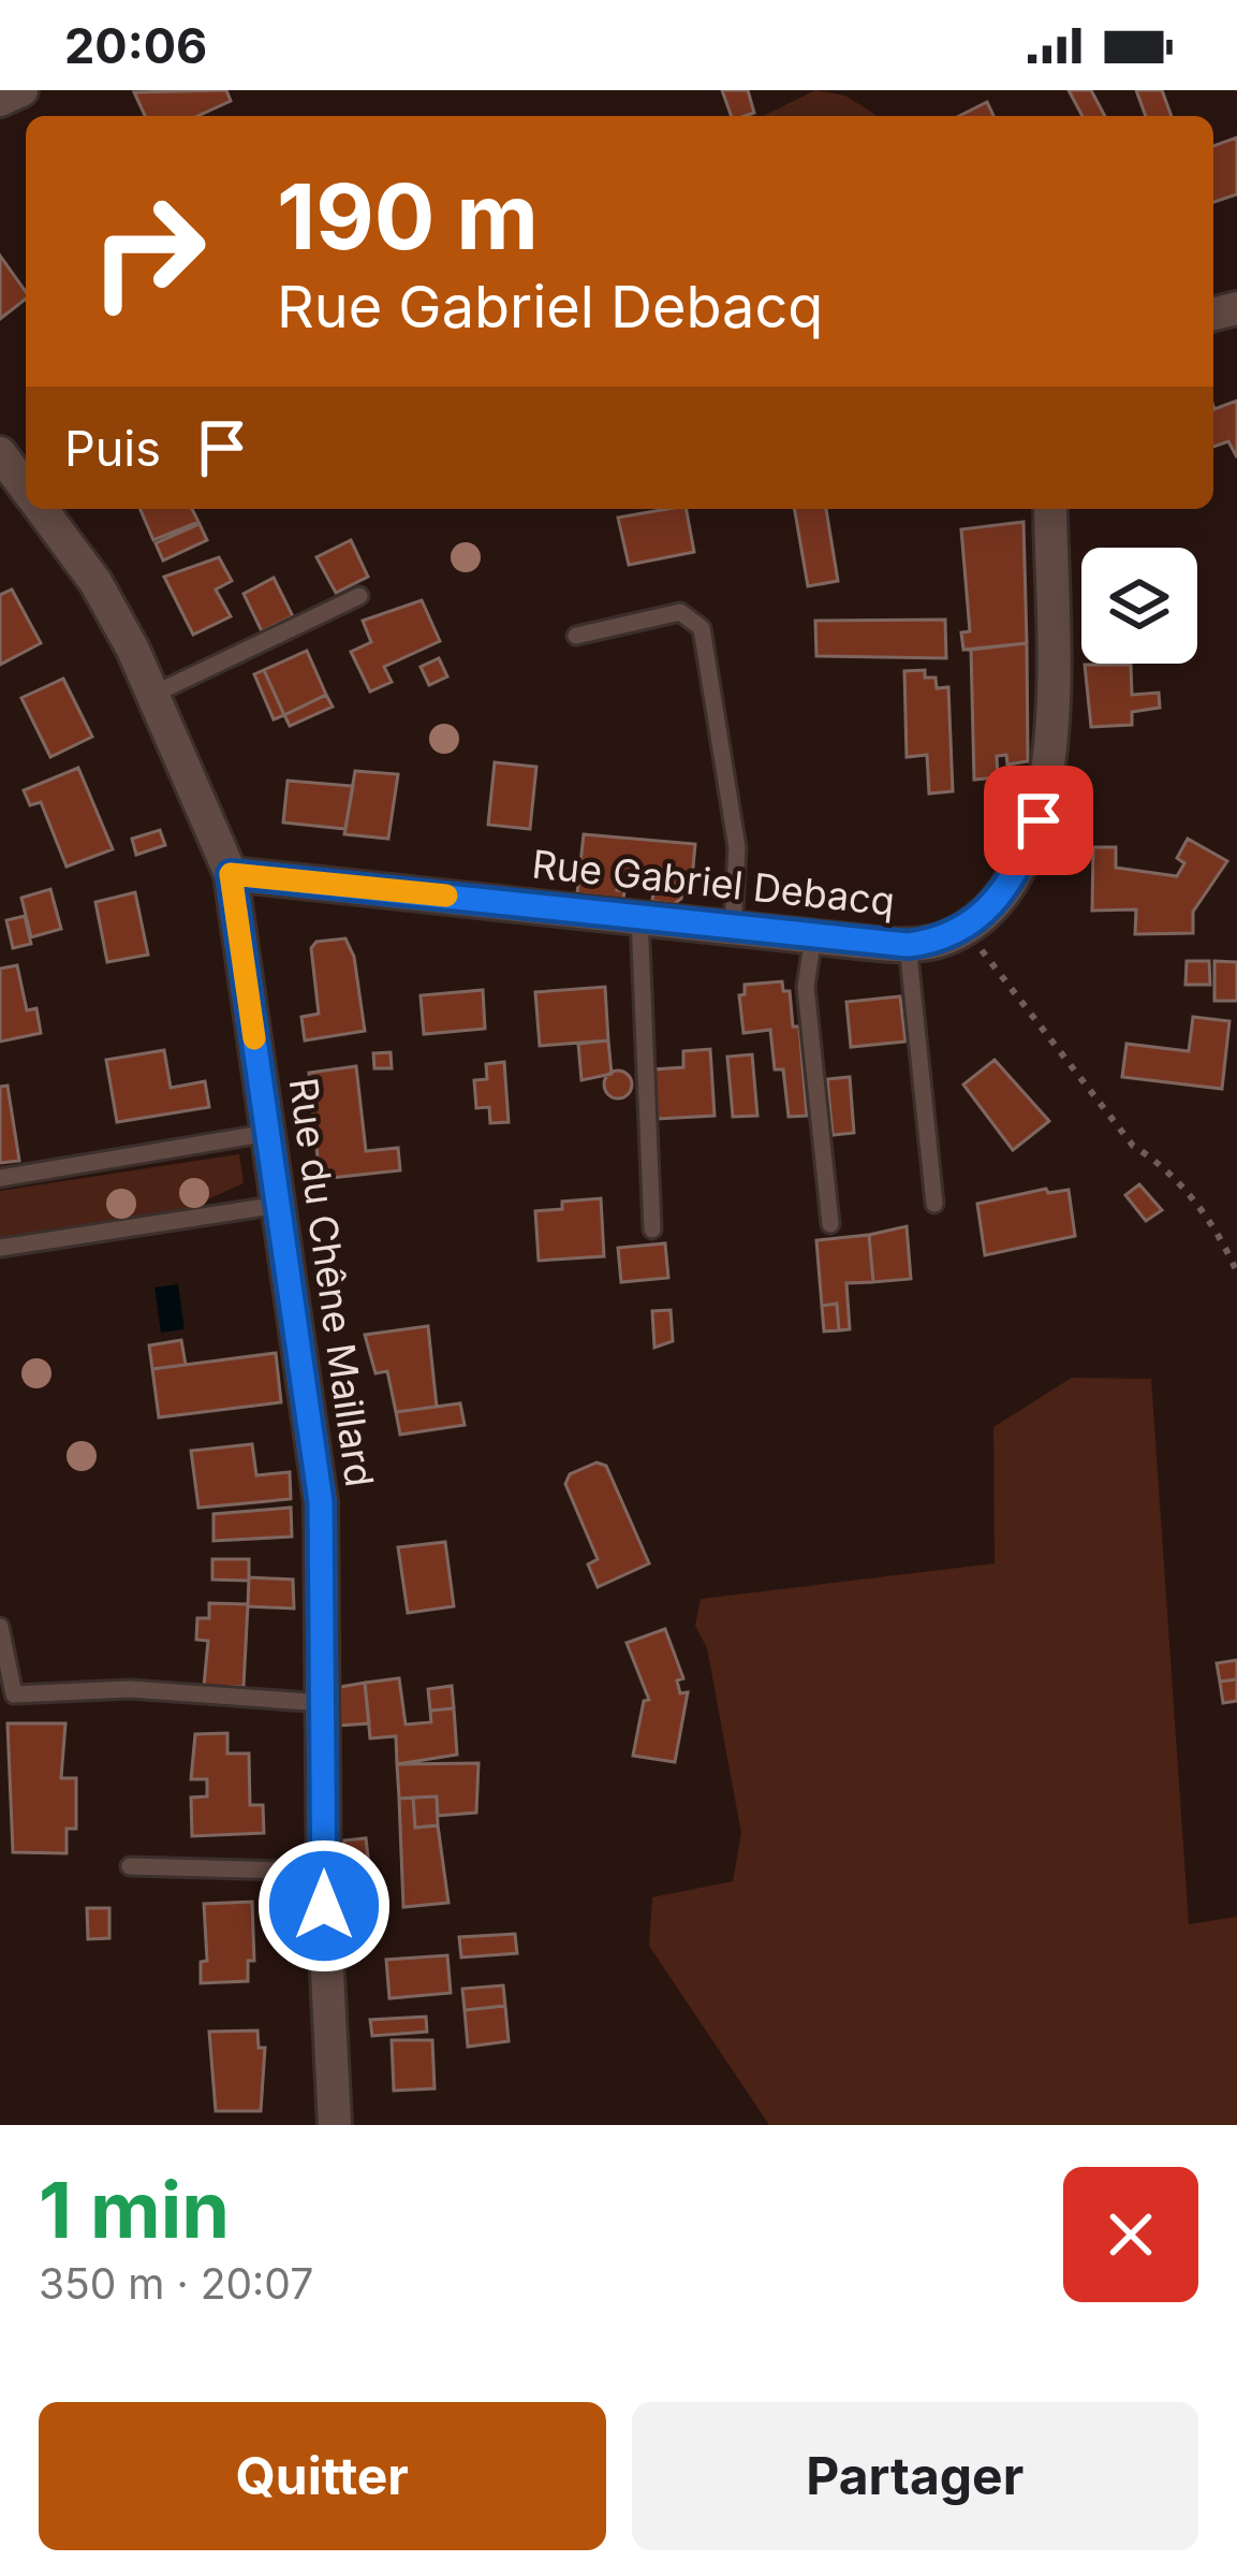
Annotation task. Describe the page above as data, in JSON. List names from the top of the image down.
{
  "streets": {
    "street": ["Rue Gabriel Debacq", "Rue du Chêne Maillard"]
  },
  "crossings": [
    ["Rue Gabriel Debacq", "Rue du Chêne Maillard"]
  ],
  "page": {
    "status": "20:06",
    "turn": ["190 m", "Rue Gabriel Debacq"],
    "then": "Puis",
    "heading": ["1 min", "350 m · 20:07"],
    "buttons": ["Quitter", "Partager"]
  }
}
